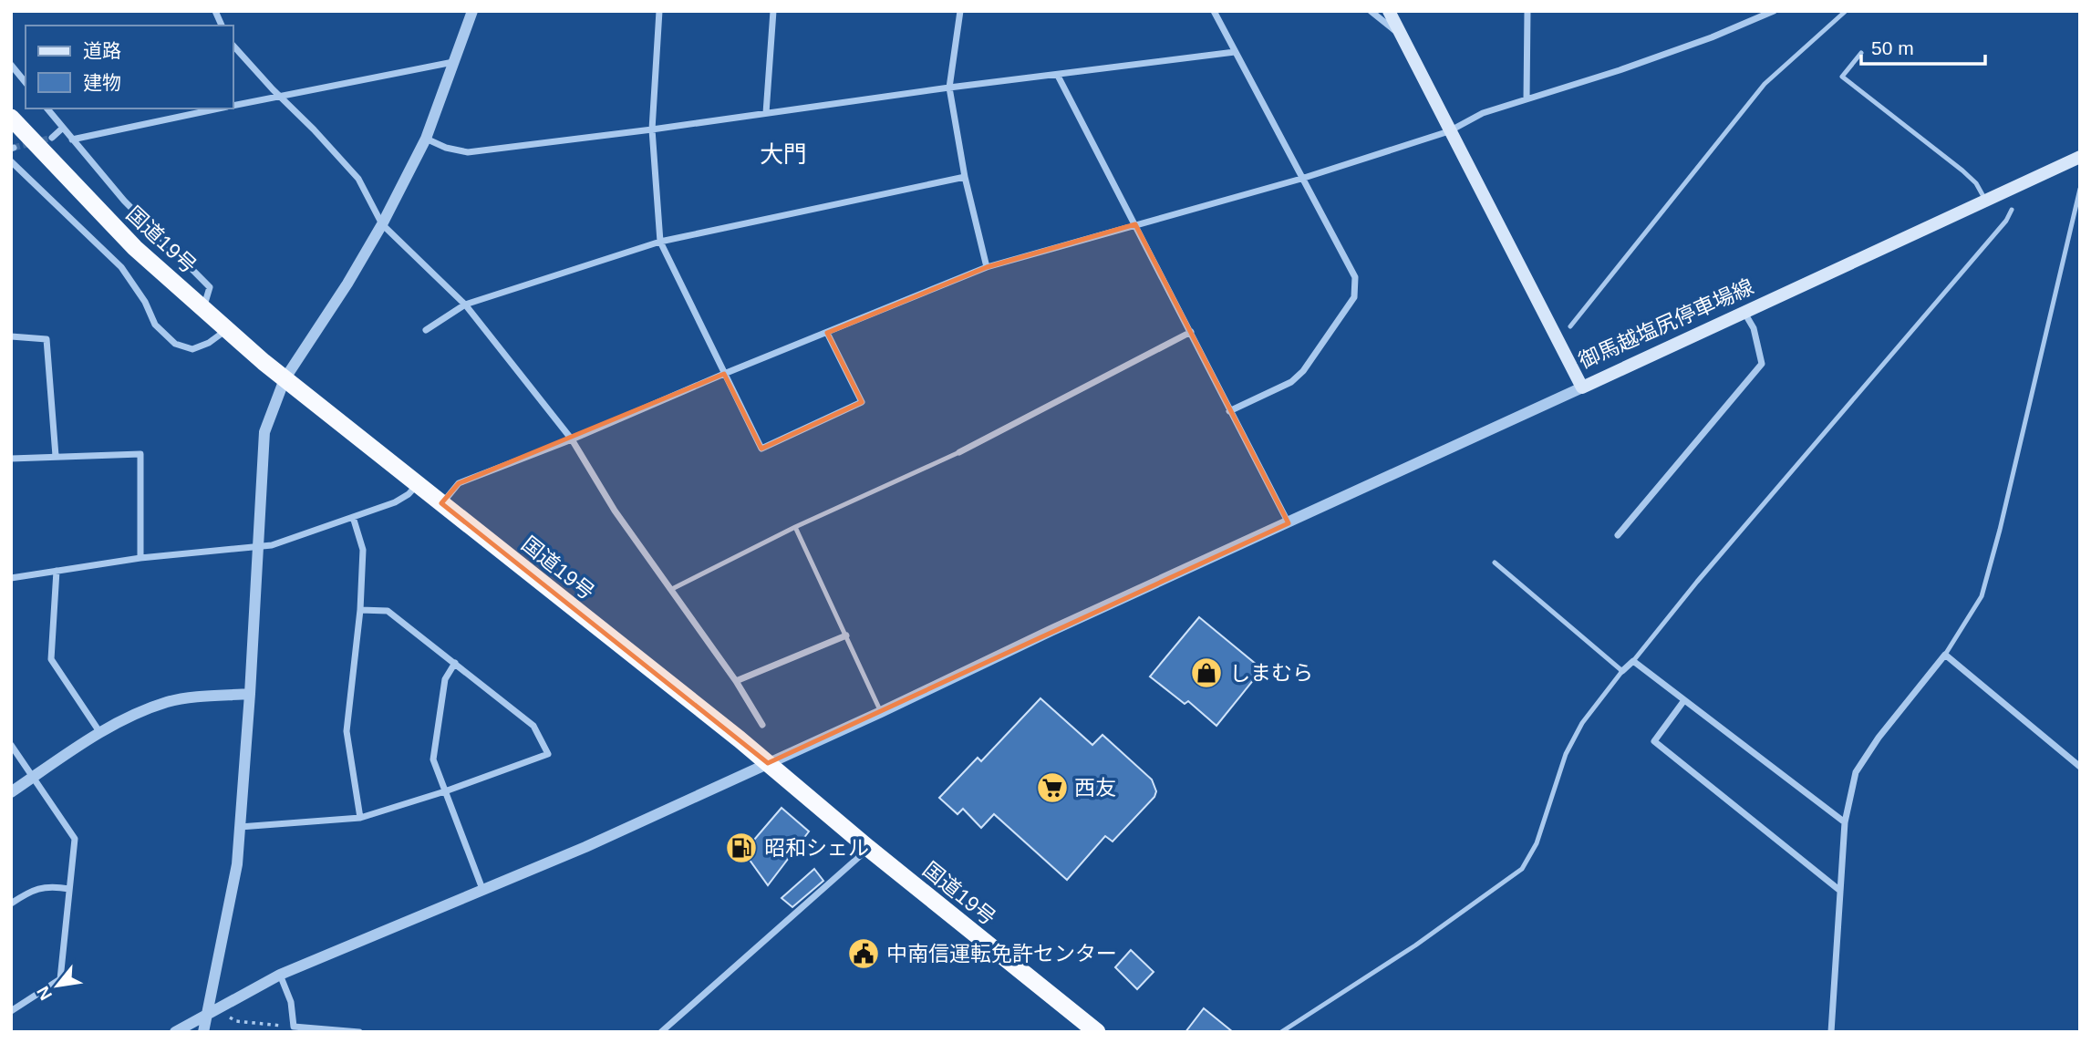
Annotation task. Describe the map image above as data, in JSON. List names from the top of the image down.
{
  "streets": {
    "highway": ["国道19号"],
    "main road": ["御馬越塩尻停車場線"]
  },
  "districts": ["大門"],
  "places": {
    "shop": ["しまむら"],
    "supermarket": ["西友"],
    "fuel station": ["昭和シェル"],
    "public building": ["中南信運転免許センター"]
  },
  "legend": ["道路", "建物"],
  "scale_bar": "50 m",
  "north": "bottom left"
}
